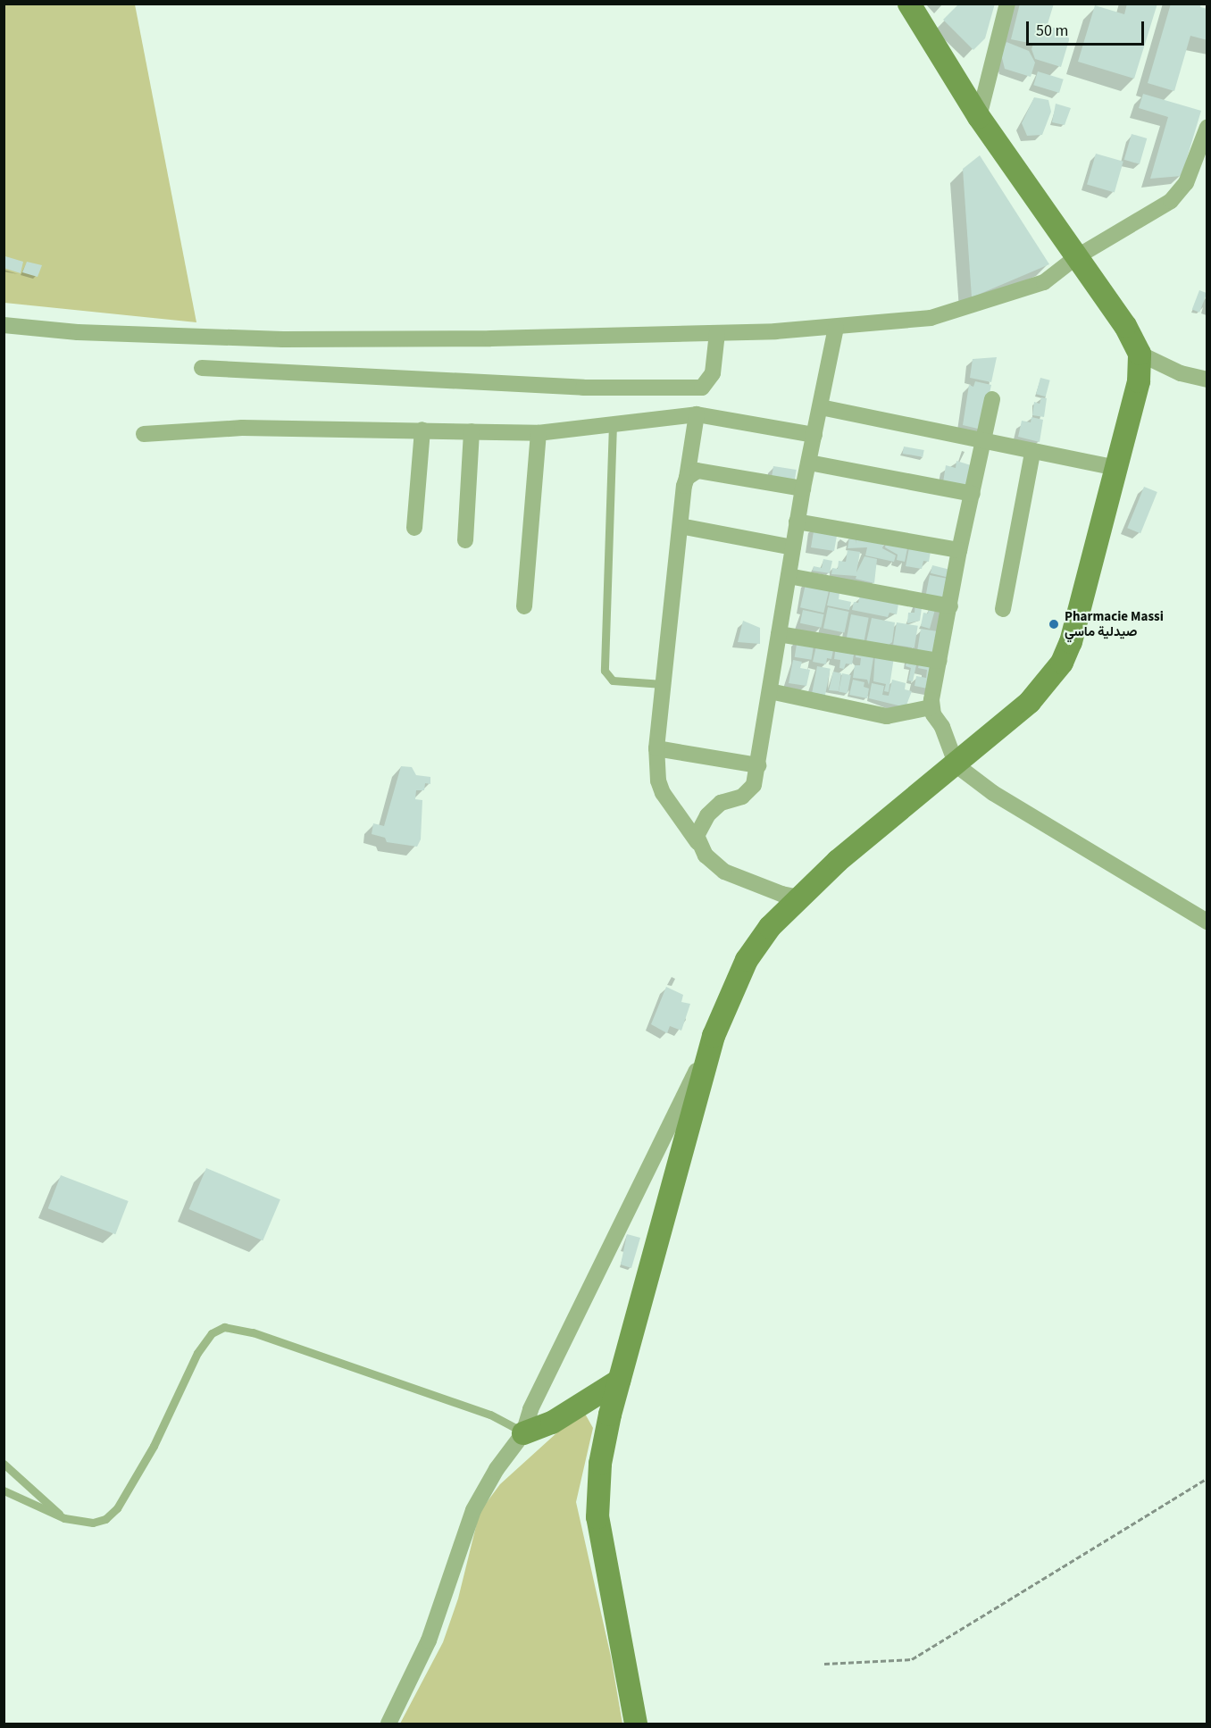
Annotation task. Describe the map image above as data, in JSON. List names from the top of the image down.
{
  "places": ["Pharmacie Massi صيدلية ماسي"],
  "scale_bar": "50 m"
}
